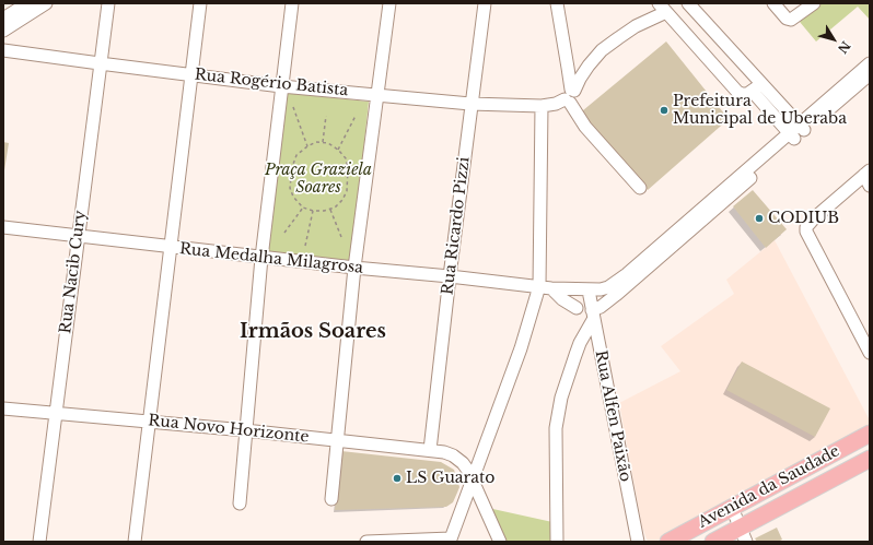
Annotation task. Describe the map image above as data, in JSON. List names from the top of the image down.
{
  "streets": {
    "main road": ["Avenida da Saudade"],
    "street": [
      "Rua Rogério Batista",
      "Rua Ricardo Pizzi",
      "Rua Medalha Milagrosa",
      "Rua Nacib Cury",
      "Rua Alfen Paixão",
      "Rua Novo Horizonte"
    ]
  },
  "crossings": [
    ["Rua Rogério Batista", "Rua Ricardo Pizzi"],
    ["Rua Rogério Batista", "Rua Nacib Cury"],
    ["Rua Ricardo Pizzi", "Rua Medalha Milagrosa"],
    ["Rua Ricardo Pizzi", "Rua Novo Horizonte"],
    ["Rua Medalha Milagrosa", "Rua Nacib Cury"],
    ["Rua Medalha Milagrosa", "Rua Alfen Paixão"],
    ["Rua Nacib Cury", "Rua Novo Horizonte"]
  ],
  "districts": ["Irmãos Soares"],
  "parks": ["Praça Graziela Soares"],
  "places": ["Prefeitura Municipal de Uberaba", "CODIUB", "LS Guarato"],
  "north": "bottom right"
}
